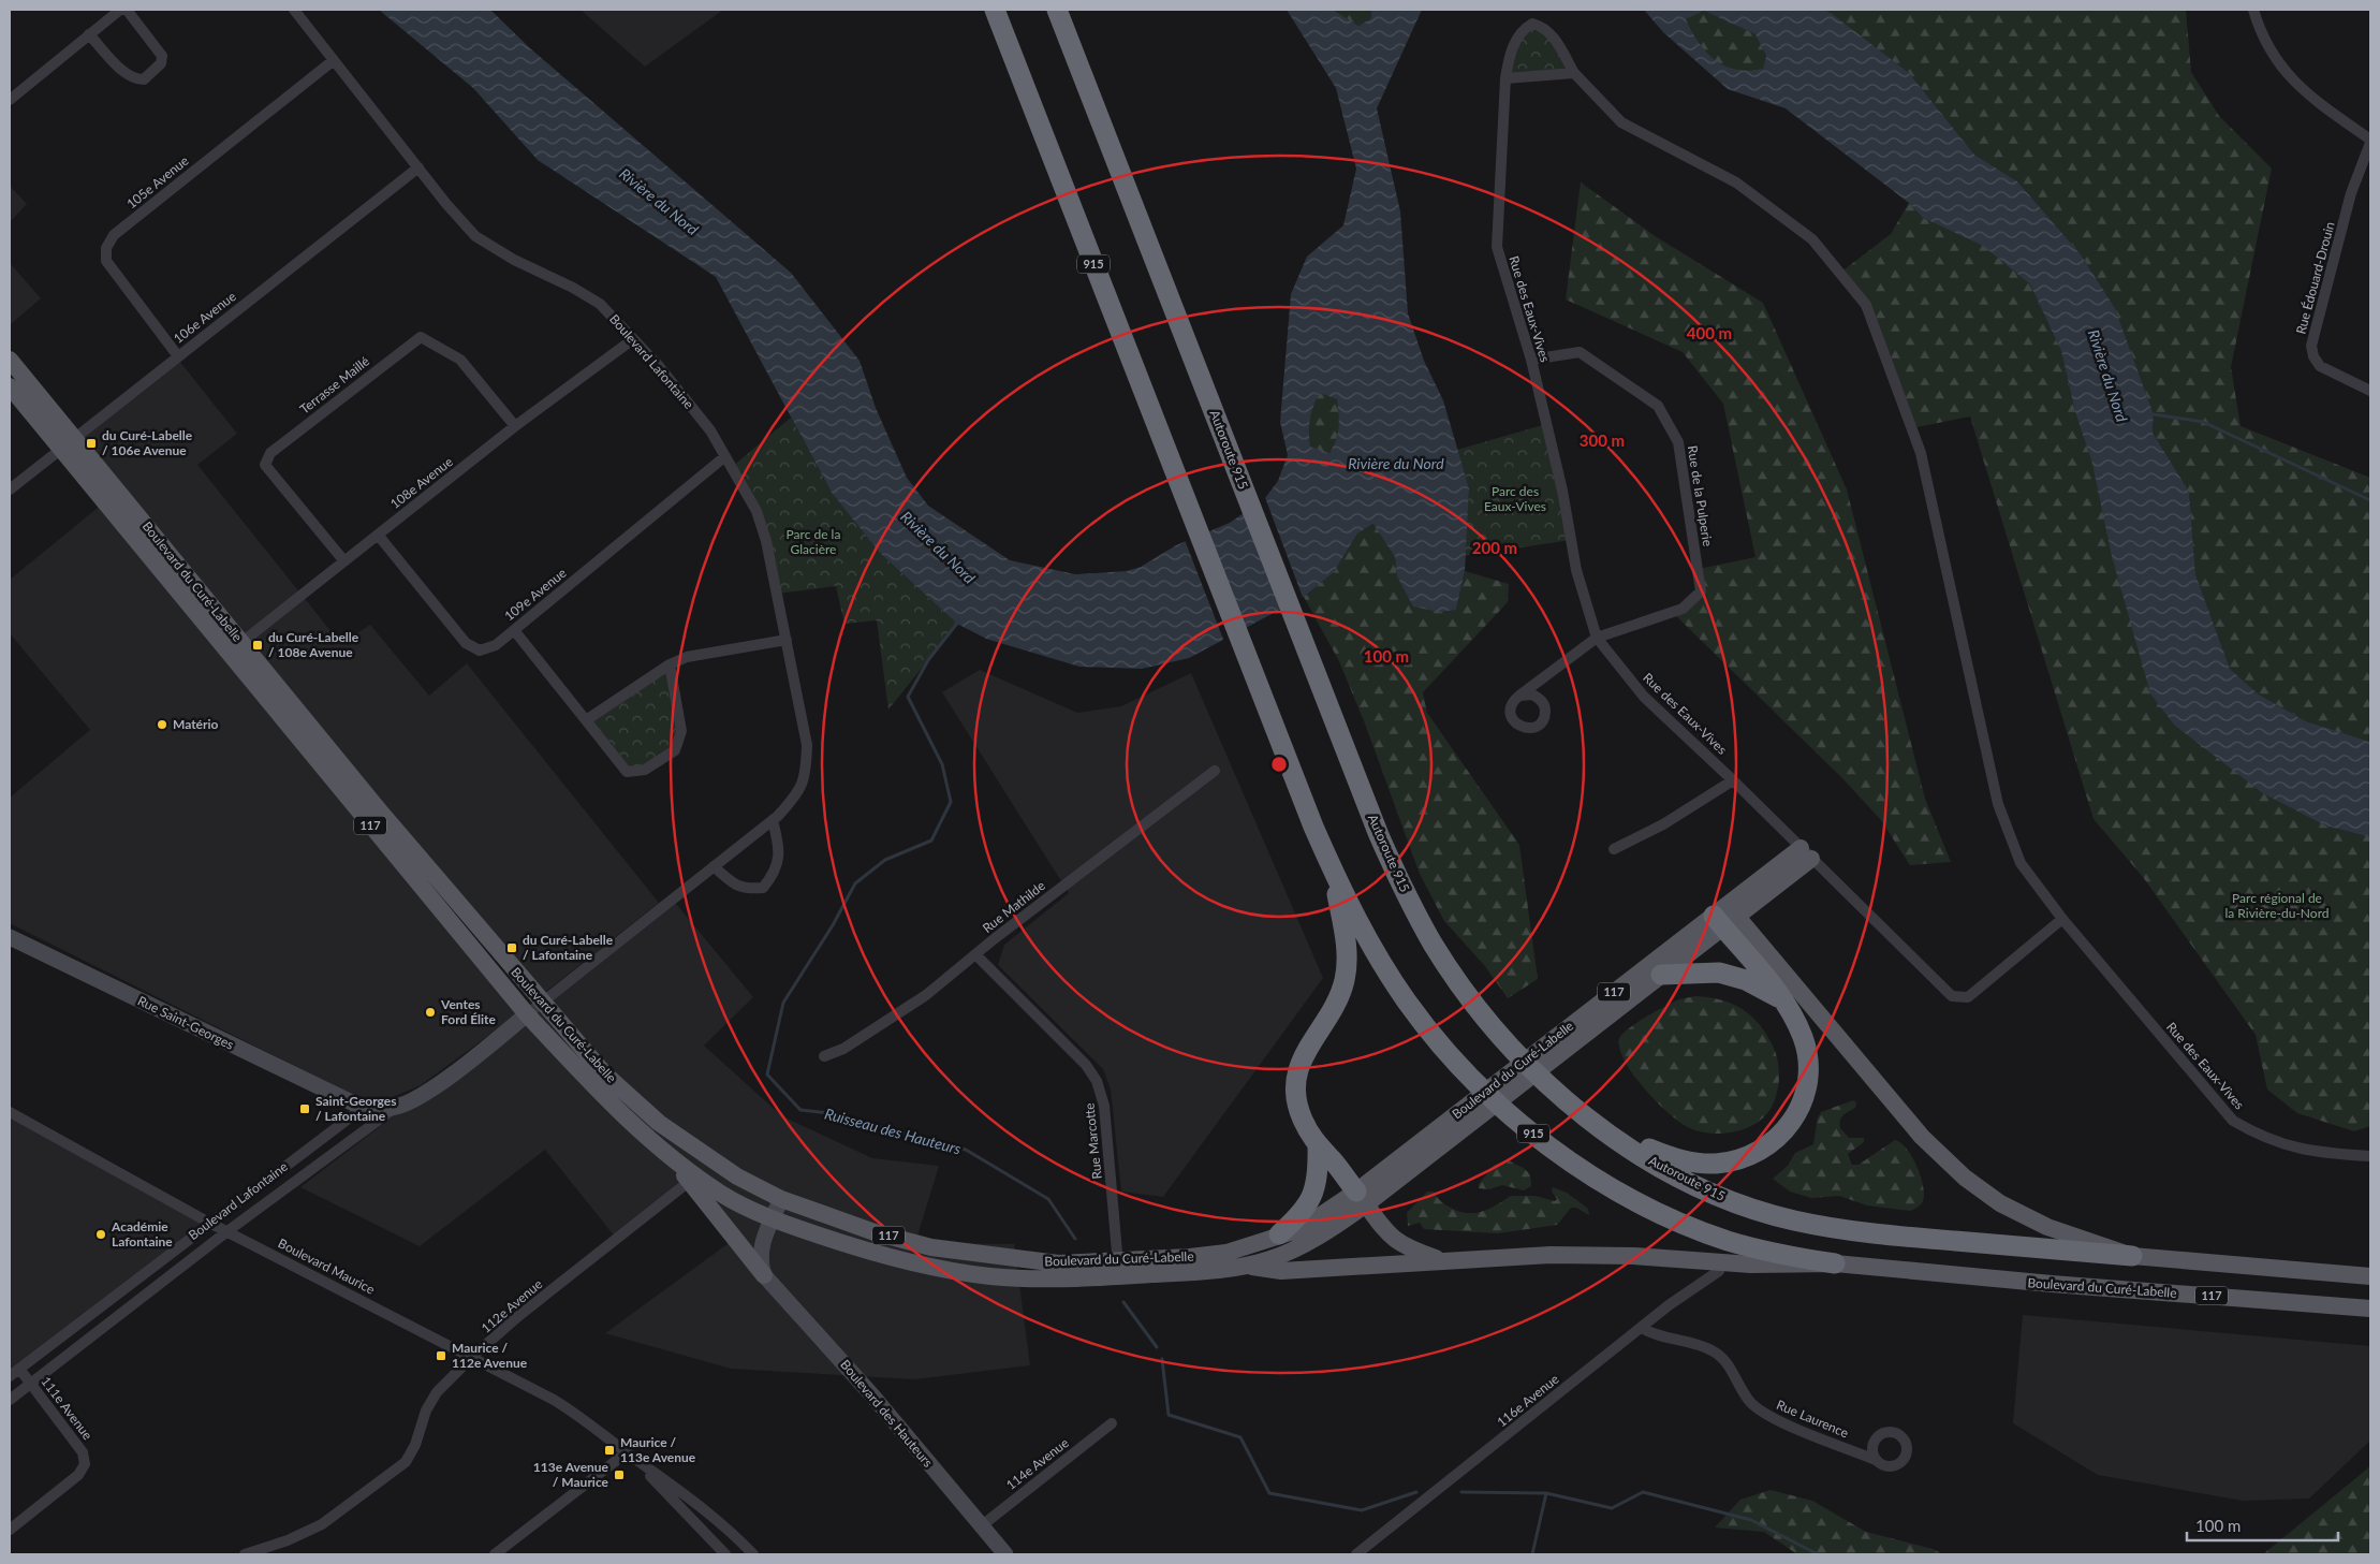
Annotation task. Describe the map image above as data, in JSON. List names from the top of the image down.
{
  "streets": {
    "highway": ["915", "Autoroute 915"],
    "main road": ["Boulevard du Curé-Labelle", "117"],
    "street": [
      "105e Avenue",
      "Rue Édouard-Drouin",
      "Rue des Eaux-Vives",
      "106e Avenue",
      "Boulevard Lafontaine",
      "Terrasse Maillé",
      "108e Avenue",
      "Rue de la Pulperie",
      "109e Avenue",
      "Rue Mathilde",
      "Rue Saint-Georges",
      "Rue Marcotte",
      "Boulevard Maurice",
      "112e Avenue",
      "116e Avenue",
      "111e Avenue",
      "Boulevard des Hauteurs",
      "Rue Laurence",
      "114e Avenue"
    ]
  },
  "crossings": [
    ["105e Avenue", "106e Avenue"],
    ["105e Avenue", "Boulevard Lafontaine"],
    ["915", "Boulevard du Curé-Labelle"],
    ["Rue des Eaux-Vives", "Rue de la Pulperie"],
    ["Rue des Eaux-Vives", "117"],
    ["106e Avenue", "Boulevard Lafontaine"],
    ["106e Avenue", "Boulevard du Curé-Labelle"],
    ["Boulevard Lafontaine", "108e Avenue"],
    ["Boulevard Lafontaine", "Boulevard du Curé-Labelle"],
    ["Boulevard Lafontaine", "109e Avenue"],
    ["Boulevard Lafontaine", "Rue Saint-Georges"],
    ["Boulevard Lafontaine", "Boulevard Maurice"],
    ["Boulevard Lafontaine", "111e Avenue"],
    ["Terrasse Maillé", "108e Avenue"],
    ["108e Avenue", "Boulevard du Curé-Labelle"],
    ["108e Avenue", "109e Avenue"],
    ["Boulevard du Curé-Labelle", "117"],
    ["Boulevard du Curé-Labelle", "Rue Marcotte"],
    ["Boulevard du Curé-Labelle", "116e Avenue"],
    ["Rue Mathilde", "Rue Marcotte"],
    ["Boulevard Maurice", "112e Avenue"],
    ["116e Avenue", "Rue Laurence"],
    ["Boulevard des Hauteurs", "114e Avenue"]
  ],
  "water": ["Rivière du Nord", "Ruisseau des Hauteurs"],
  "parks": ["Parc des Eaux-Vives", "Parc de la Glacière", "Parc régional de la Rivière-du-Nord"],
  "places": {
    "transit": [
      "du Curé-Labelle / 106e Avenue",
      "du Curé-Labelle / 108e Avenue",
      "du Curé-Labelle / Lafontaine",
      "Saint-Georges / Lafontaine",
      "Maurice / 112e Avenue",
      "Maurice / 113e Avenue",
      "113e Avenue / Maurice"
    ],
    "other": ["Matério", "Ventes Ford Élite", "Académie Lafontaine"]
  },
  "scale_bar": "100 m",
  "rings": [
    "400 m",
    "300 m",
    "200 m",
    "100 m"
  ]
}
